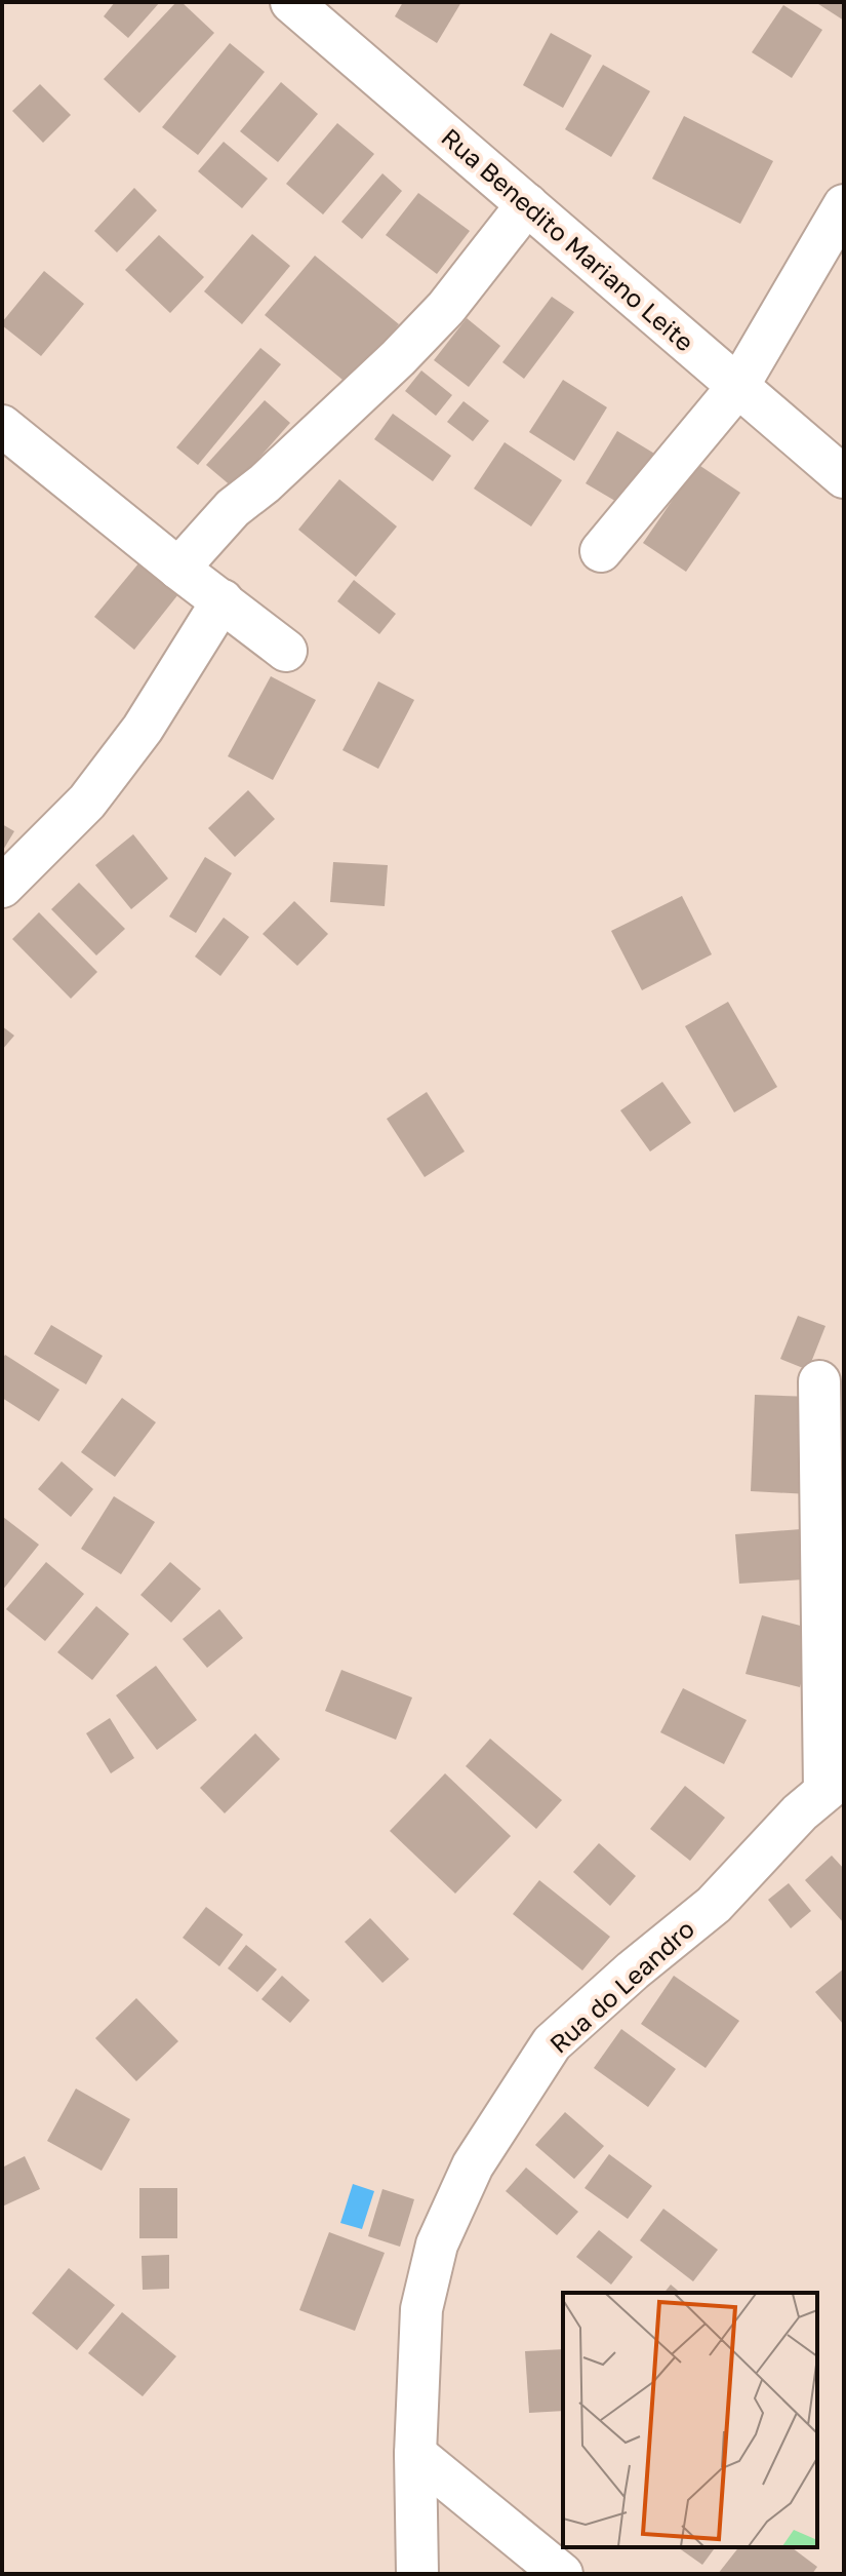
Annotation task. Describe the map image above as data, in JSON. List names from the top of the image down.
{
  "streets": {
    "street": ["Rua Benedito Mariano Leite", "Rua do Leandro"]
  }
}
